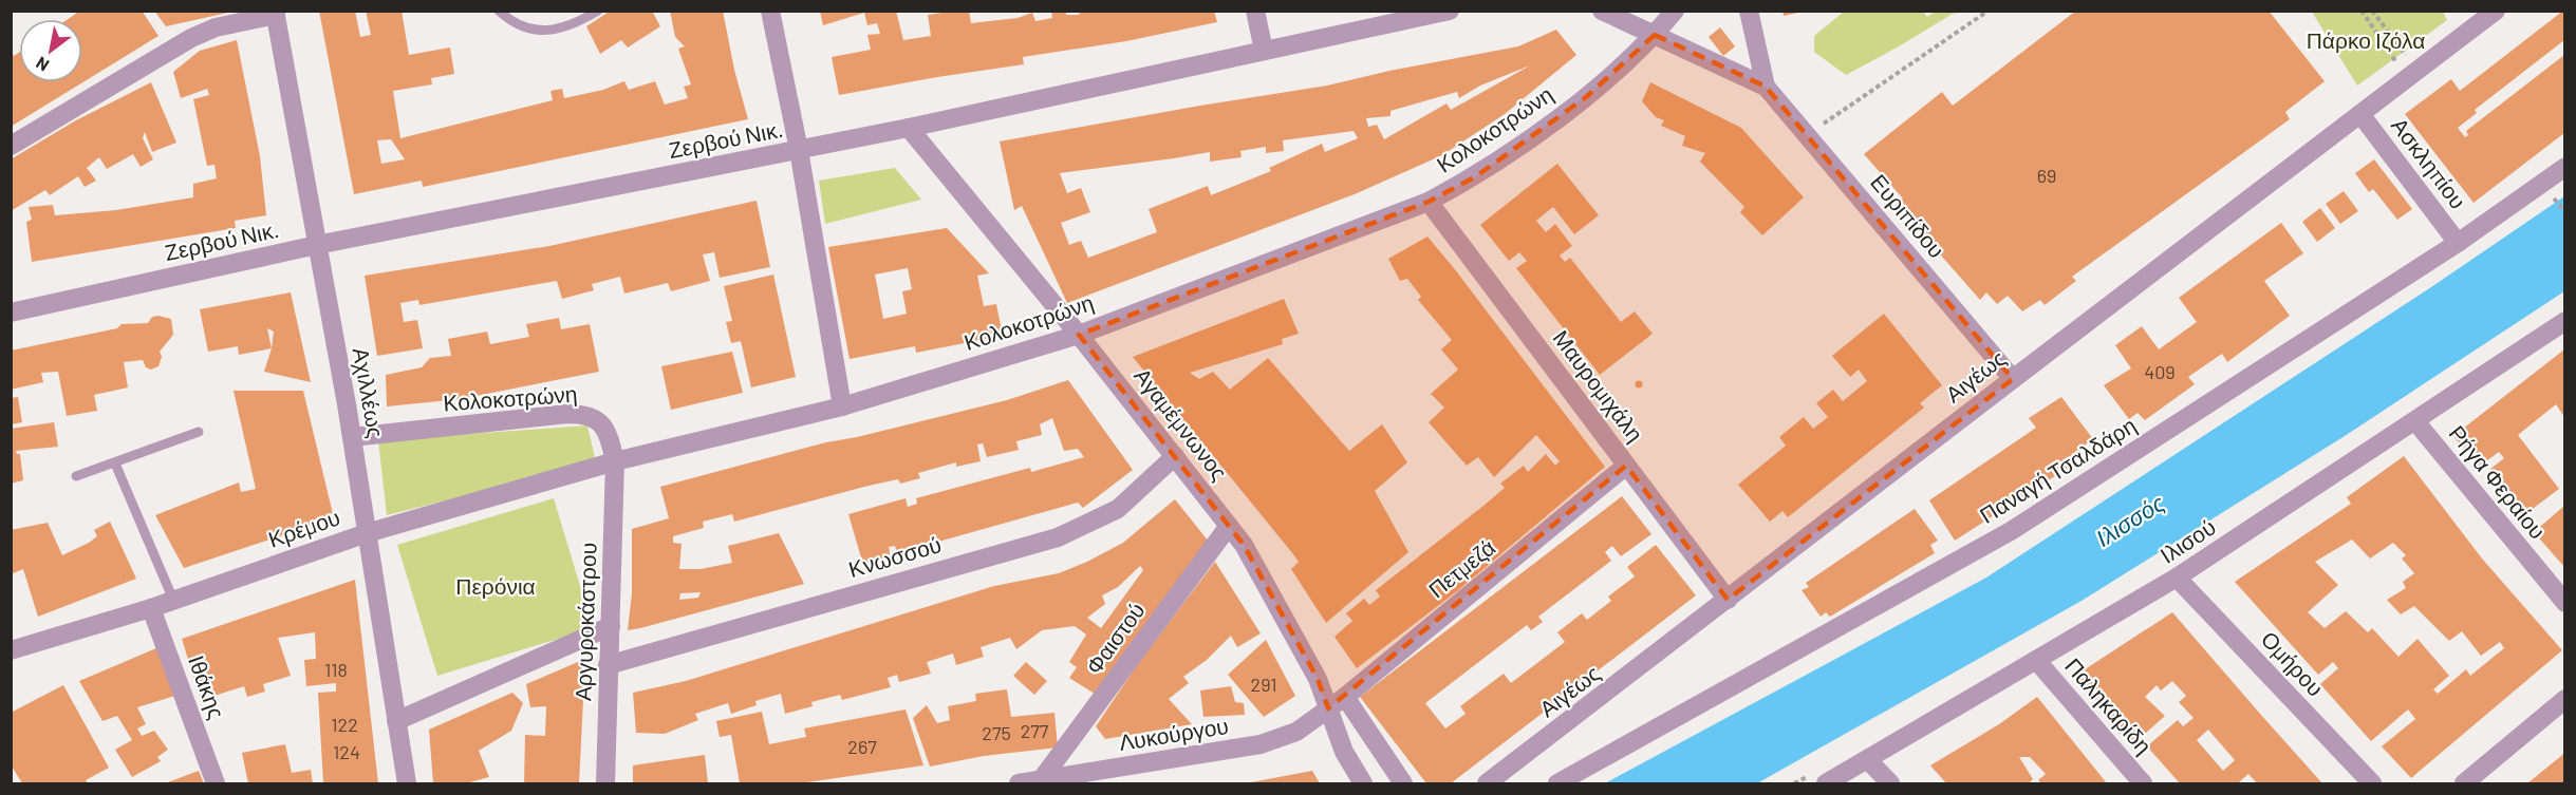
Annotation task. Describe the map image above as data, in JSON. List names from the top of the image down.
{
  "streets": {
    "street": [
      "Κολοκοτρώνη",
      "Ζερβού Νικ.",
      "Ασκληπίου",
      "Ευριπίδου",
      "Αιγέως",
      "Μαυρομιχάλη",
      "Αχιλλέως",
      "Αγαμέμνωνος",
      "Παναγή Τσαλδάρη",
      "Ρήγα Φεραίου",
      "Κρέμου",
      "Ιλισού",
      "Κνωσσού",
      "Πετμεζά",
      "Αργυροκάστρου",
      "Φαιστού",
      "Ομήρου",
      "Ιθάκης",
      "Παληκαρίδη",
      "Λυκούργου"
    ]
  },
  "crossings": [
    ["Κολοκοτρώνη", "Ευριπίδου"],
    ["Κολοκοτρώνη", "Μαυρομιχάλη"],
    ["Κολοκοτρώνη", "Αχιλλέως"],
    ["Κολοκοτρώνη", "Αγαμέμνωνος"],
    ["Κολοκοτρώνη", "Κρέμου"],
    ["Κολοκοτρώνη", "Αργυροκάστρου"],
    ["Ζερβού Νικ.", "Αχιλλέως"],
    ["Ζερβού Νικ.", "Αγαμέμνωνος"],
    ["Ασκληπίου", "Αιγέως"],
    ["Ασκληπίου", "Παναγή Τσαλδάρη"],
    ["Ευριπίδου", "Αιγέως"],
    ["Αιγέως", "Μαυρομιχάλη"],
    ["Μαυρομιχάλη", "Πετμεζά"],
    ["Αχιλλέως", "Κρέμου"],
    ["Αγαμέμνωνος", "Κνωσσού"],
    ["Αγαμέμνωνος", "Πετμεζά"],
    ["Αγαμέμνωνος", "Φαιστού"],
    ["Αγαμέμνωνος", "Λυκούργου"],
    ["Ρήγα Φεραίου", "Ιλισού"],
    ["Κρέμου", "Αργυροκάστρου"],
    ["Κρέμου", "Ιθάκης"],
    ["Ιλισού", "Ομήρου"],
    ["Ιλισού", "Παληκαρίδη"],
    ["Κνωσσού", "Αργυροκάστρου"],
    ["Πετμεζά", "Λυκούργου"],
    ["Φαιστού", "Λυκούργου"]
  ],
  "water": ["Ιλισσός"],
  "parks": ["Πάρκο Ιζόλα", "Περόνια"],
  "house_numbers": [
    "69",
    "409",
    "118",
    "291",
    "122",
    "277",
    "275",
    "267",
    "124"
  ],
  "north": "bottom left"
}
